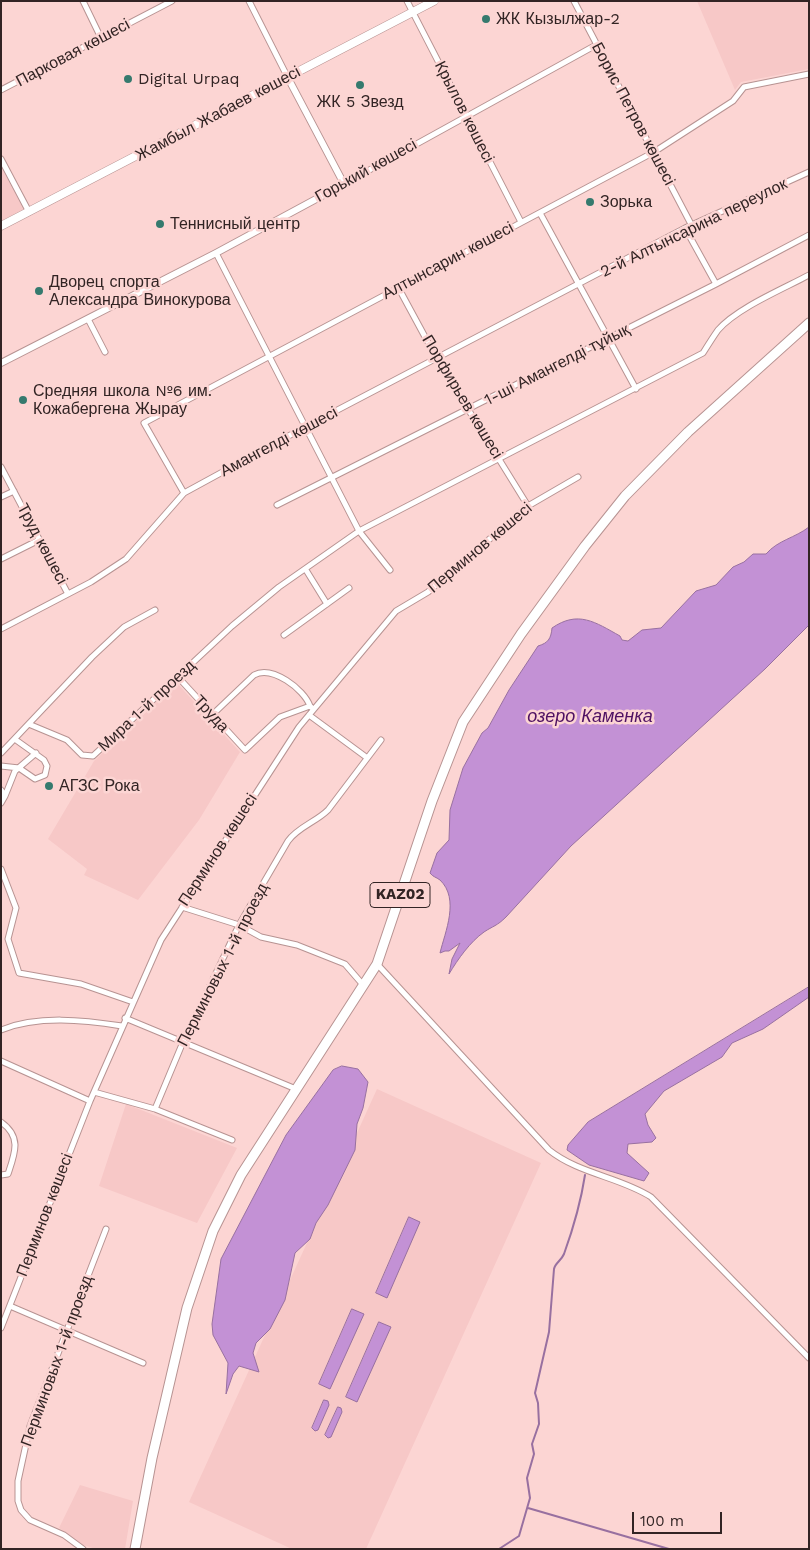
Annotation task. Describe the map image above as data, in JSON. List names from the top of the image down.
{
  "streets": {
    "highway": ["KAZ02"],
    "main road": ["Жамбыл Жабаев көшесі"],
    "street": [
      "Парковая көшесі",
      "Крылов көшесі",
      "Борис Петров көшесі",
      "Горький көшесі",
      "2-й Алтынсарина переулок",
      "Алтынсарин көшесі",
      "1-ші Амангелді тұйық",
      "Порфирьев көшесі",
      "Амангелді көшесі",
      "Труд көшесі",
      "Перминов көшесі",
      "Мира 1-й проезд",
      "Труда",
      "Перминовых 1-й проезд"
    ]
  },
  "crossings": [
    ["Крылов көшесі", "Жамбыл Жабаев көшесі"],
    ["Крылов көшесі", "Горький көшесі"],
    ["Крылов көшесі", "Алтынсарин көшесі"],
    ["Борис Петров көшесі", "Горький көшесі"],
    ["Борис Петров көшесі", "2-й Алтынсарина переулок"],
    ["Борис Петров көшесі", "Алтынсарин көшесі"],
    ["2-й Алтынсарина переулок", "Амангелді көшесі"],
    ["Алтынсарин көшесі", "Порфирьев көшесі"],
    ["Алтынсарин көшесі", "Амангелді көшесі"],
    ["1-ші Амангелді тұйық", "Порфирьев көшесі"],
    ["Порфирьев көшесі", "Амангелді көшесі"],
    ["Порфирьев көшесі", "Перминов көшесі"],
    ["Амангелді көшесі", "Труд көшесі"],
    ["Перминов көшесі", "Труда"],
    ["Мира 1-й проезд", "Труда"]
  ],
  "water": ["озеро Каменка"],
  "places": [
    "ЖК Кызылжар-2",
    "Digital Urpaq",
    "ЖК 5 Звезд",
    "Зорька",
    "Теннисный центр",
    "Дворец спорта Александра Винокурова",
    "Средняя школа №6 им. Кожабергена Жырау",
    "АГЗС Рока"
  ],
  "scale_bar": "100 m"
}
